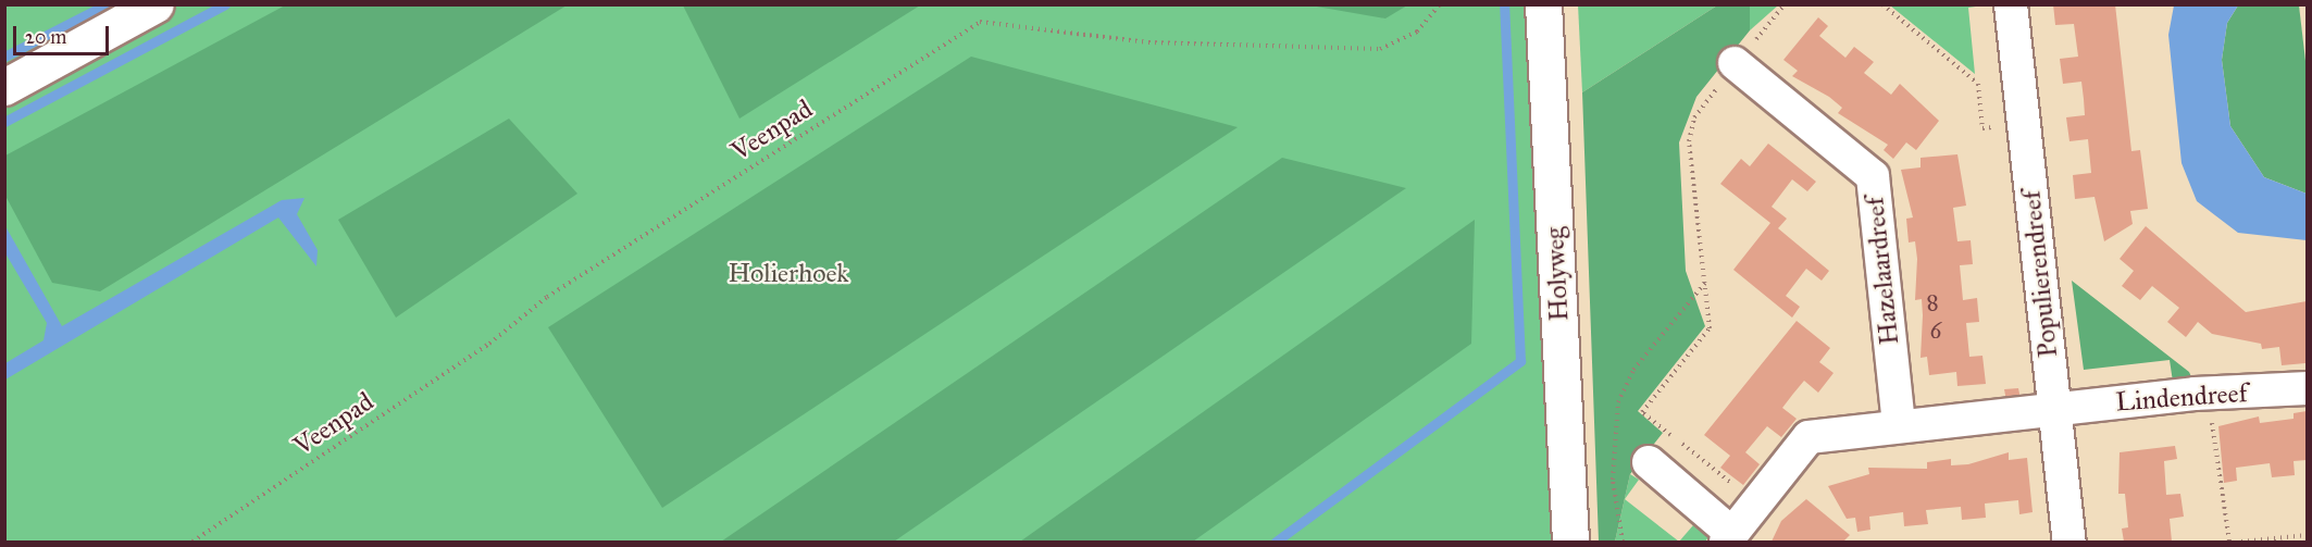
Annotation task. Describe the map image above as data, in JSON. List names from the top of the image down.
{
  "streets": {
    "street": [
      "Hazelaardreef",
      "Holyweg",
      "Populierendreef",
      "Lindendreef"
    ],
    "path": ["Veenpad"]
  },
  "crossings": [
    ["Populierendreef", "Lindendreef"]
  ],
  "parks": ["Holierhoek"],
  "house_numbers": ["8", "6"],
  "scale_bar": "20 m"
}
